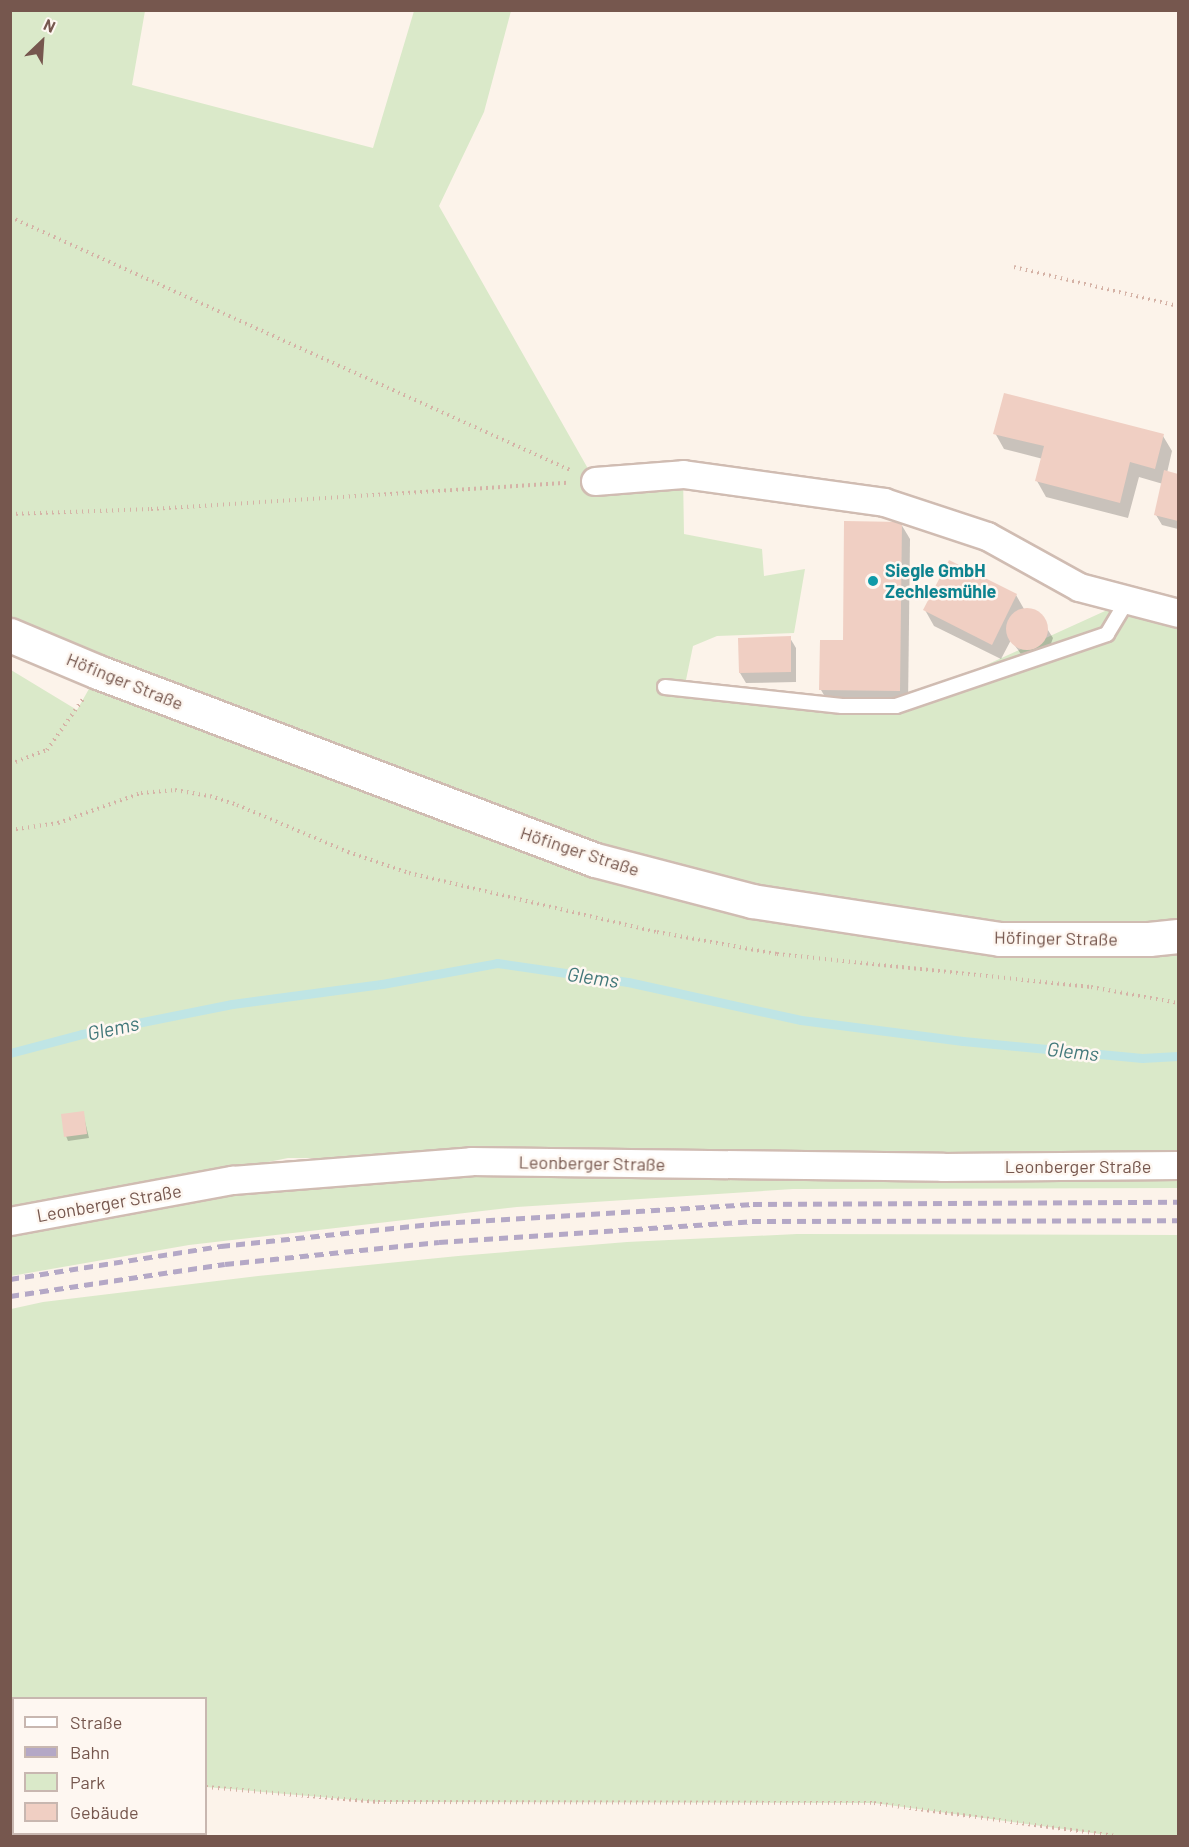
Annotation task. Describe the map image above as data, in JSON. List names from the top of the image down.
{
  "streets": {
    "street": ["Höfinger Straße", "Leonberger Straße"]
  },
  "water": ["Glems"],
  "places": ["Siegle GmbH Zechlesmühle"],
  "legend": [
    "Straße",
    "Bahn",
    "Park",
    "Gebäude"
  ],
  "north": "top right"
}
